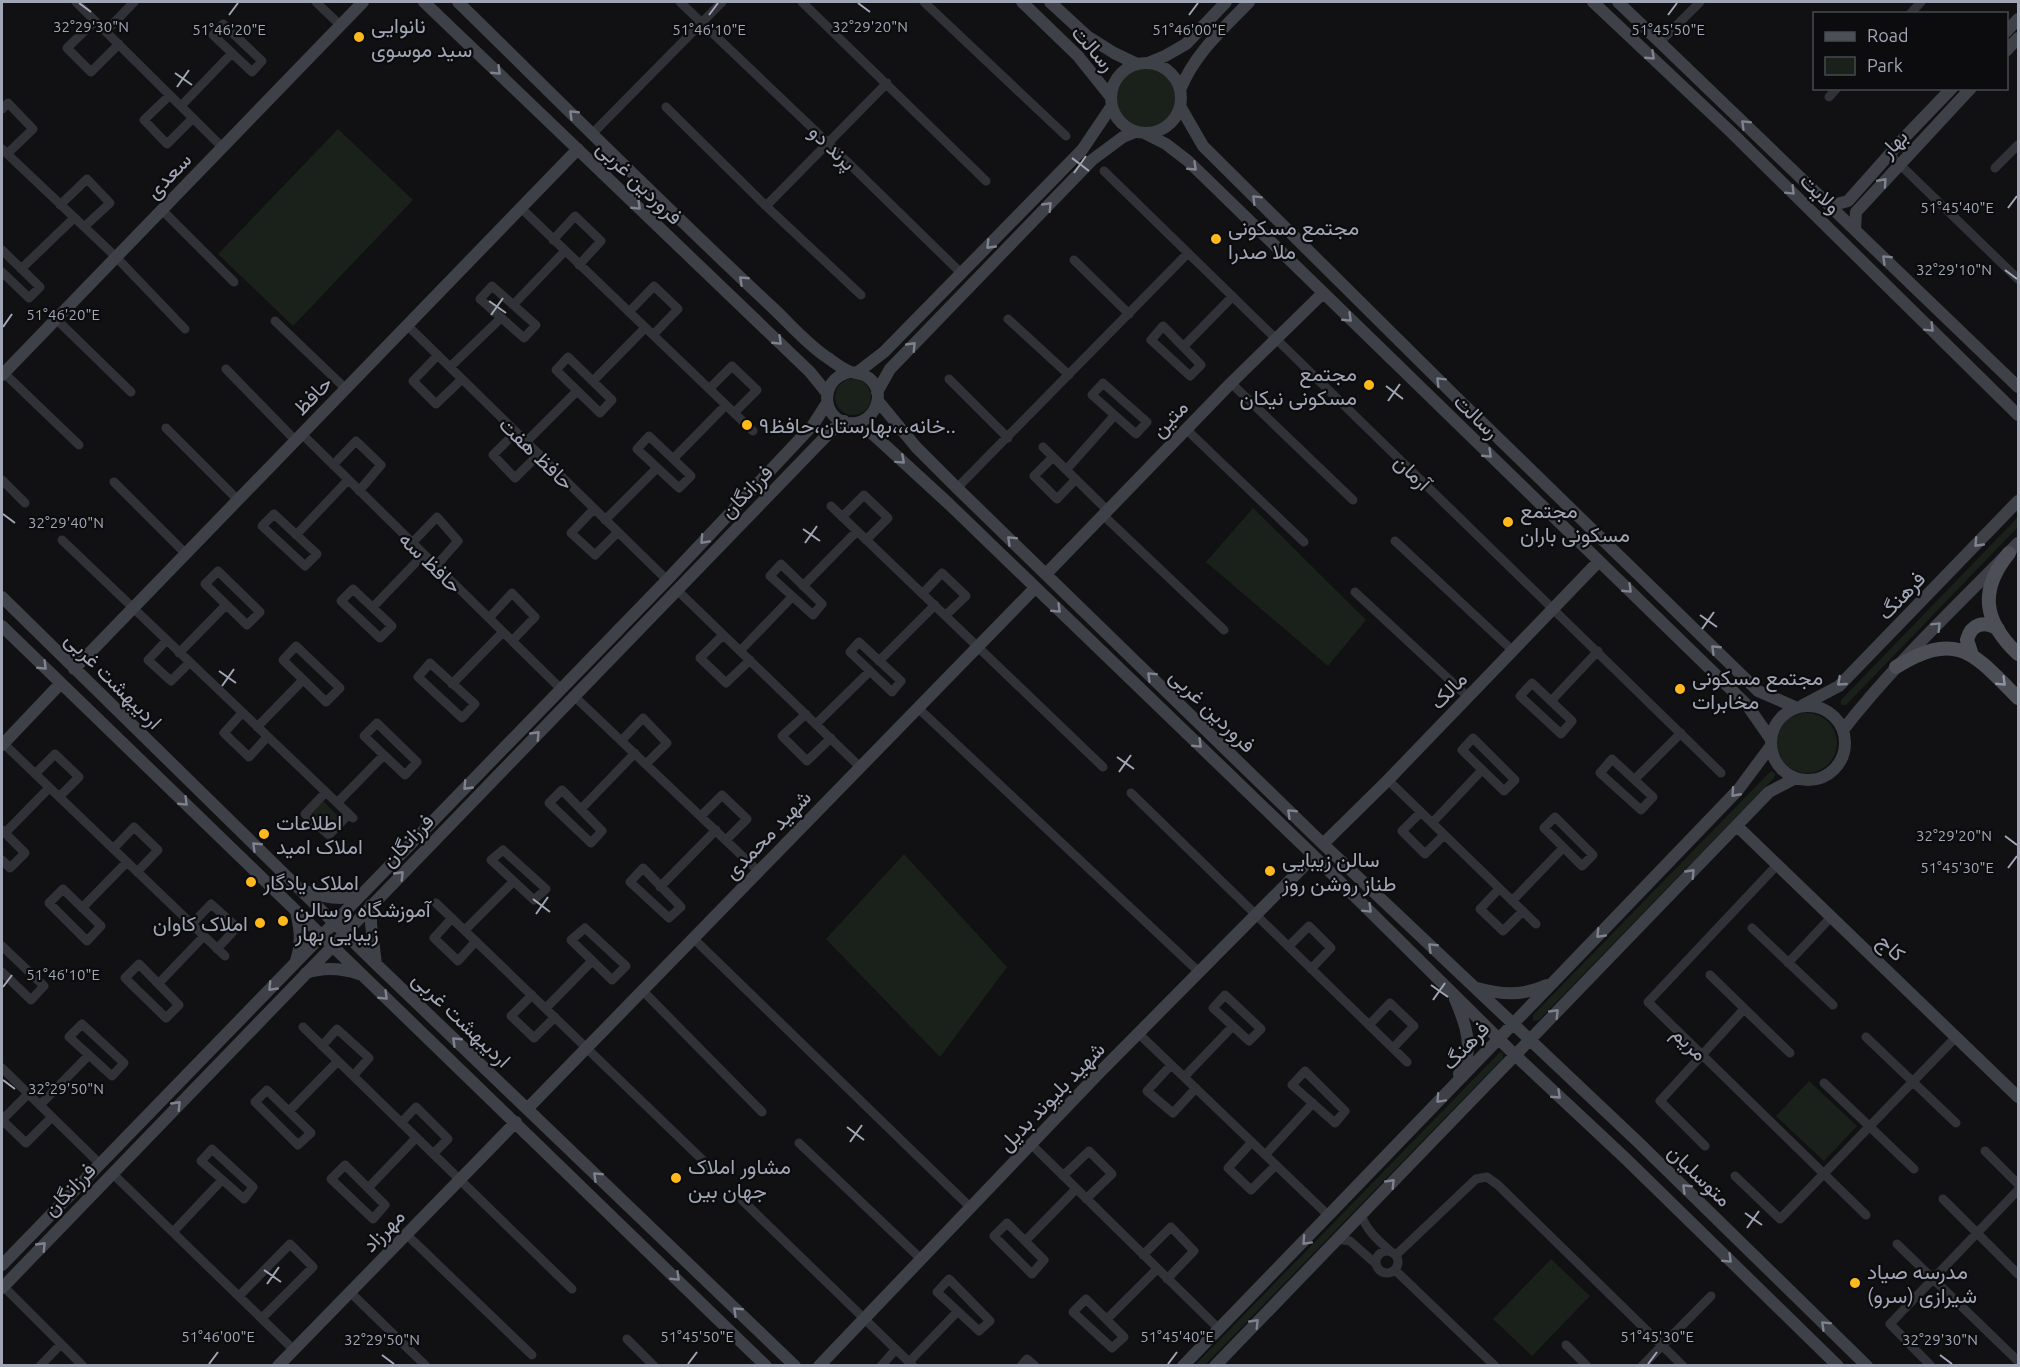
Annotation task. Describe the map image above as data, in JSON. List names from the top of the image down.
{
  "streets": {
    "street": [
      "رسالت",
      "بهار",
      "پرند دو",
      "سعدی",
      "فروردین غربی",
      "ولایت",
      "حافظ",
      "متین",
      "حافظ هفت",
      "آرمان",
      "فرزانگان",
      "حافظ سه",
      "فرهنگ",
      "اردیبهشت غربی",
      "مالک",
      "شهید محمدی",
      "کاج",
      "مریم",
      "شهید بلیوند بدیل",
      "متوسلیان",
      "مهرزاد"
    ]
  },
  "crossings": [
    ["رسالت", "متین"],
    ["رسالت", "فرهنگ"],
    ["رسالت", "مالک"],
    ["بهار", "ولایت"],
    ["فروردین غربی", "حافظ"],
    ["فروردین غربی", "متین"],
    ["فروردین غربی", "فرزانگان"],
    ["فروردین غربی", "فرهنگ"],
    ["فروردین غربی", "مالک"],
    ["فروردین غربی", "شهید محمدی"],
    ["فروردین غربی", "شهید بلیوند بدیل"],
    ["فروردین غربی", "متوسلیان"],
    ["حافظ", "حافظ هفت"],
    ["حافظ", "حافظ سه"],
    ["حافظ", "اردیبهشت غربی"],
    ["متین", "آرمان"],
    ["حافظ هفت", "فرزانگان"],
    ["آرمان", "مالک"],
    ["فرزانگان", "حافظ سه"],
    ["فرزانگان", "اردیبهشت غربی"],
    ["فرهنگ", "کاج"],
    ["فرهنگ", "متوسلیان"],
    ["اردیبهشت غربی", "شهید محمدی"],
    ["اردیبهشت غربی", "مهرزاد"],
    ["کاج", "مریم"]
  ],
  "places": [
    "نانوایی سید موسوی",
    "مجتمع مسکونی ملا صدرا",
    "مجتمع مسکونی نیکان",
    "خانه،،،بهارستان،حافظ۹..",
    "مجتمع مسکونی باران",
    "مجتمع مسکونی مخابرات",
    "اطلاعات املاک امید",
    "سالن زیبایی طناز روشن روز",
    "املاک یادگار",
    "آموزشگاه و سالن زیبایی بهار",
    "املاک کاوان",
    "مشاور املاک جهان بین",
    "مدرسه صیاد شیرازی (سرو)"
  ],
  "legend": ["Road", "Park"],
  "coordinates": [
    "32°29'30\"N",
    "32°29'20\"N",
    "51°46'20\"E",
    "51°46'10\"E",
    "51°46'00\"E",
    "51°45'50\"E",
    "51°45'40\"E",
    "32°29'10\"N",
    "32°29'40\"N",
    "51°45'30\"E",
    "32°29'50\"N"
  ]
}
